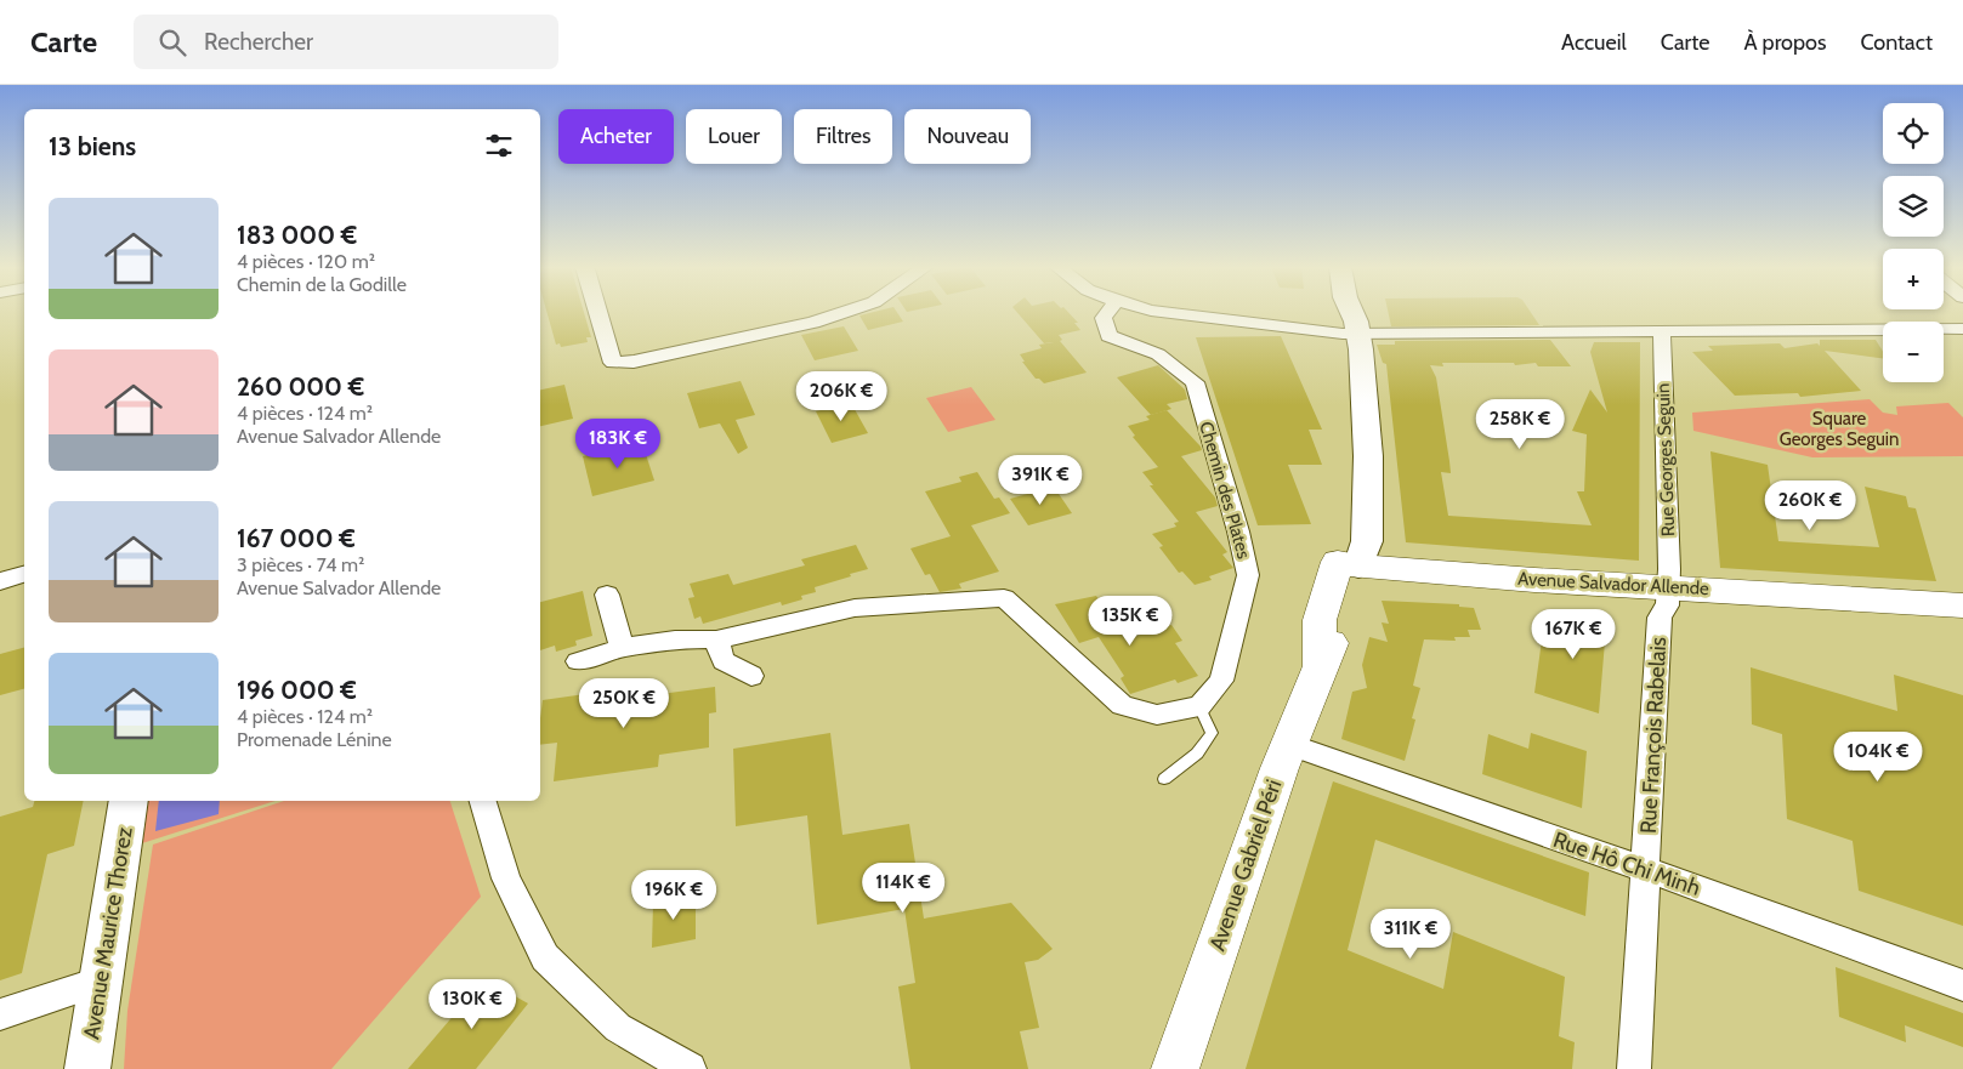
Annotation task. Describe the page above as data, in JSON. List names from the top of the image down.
{
  "streets": {
    "main road": ["Avenue Salvador Allende", "Avenue Gabriel Péri"],
    "street": [
      "Rue Georges Seguin",
      "Chemin des Plates",
      "Rue François Rabelais",
      "Rue Hô Chi Minh",
      "Avenue Maurice Thorez"
    ]
  },
  "crossings": [
    ["Rue Georges Seguin", "Avenue Salvador Allende"],
    ["Rue Georges Seguin", "Rue François Rabelais"],
    ["Avenue Salvador Allende", "Rue François Rabelais"],
    ["Avenue Salvador Allende", "Avenue Gabriel Péri"],
    ["Rue François Rabelais", "Rue Hô Chi Minh"],
    ["Rue Hô Chi Minh", "Avenue Gabriel Péri"]
  ],
  "parks": ["Square Georges Seguin"],
  "page": {
    "header": "Carte",
    "search": "Rechercher",
    "nav": [
      "Accueil",
      "Carte",
      "À propos",
      "Contact"
    ],
    "map_buttons": ["+", "−"],
    "chip": [
      "Acheter",
      "Louer",
      "Filtres",
      "Nouveau"
    ],
    "heading": "13 biens",
    "list": [
      {
        "name": "183 000 €",
        "note": "4 pièces · 120 m² · Chemin de la Godille"
      },
      {
        "name": "260 000 €",
        "note": "4 pièces · 124 m² · Avenue Salvador Allende"
      },
      {
        "name": "167 000 €",
        "note": "3 pièces · 74 m² · Avenue Salvador Allende"
      },
      {
        "name": "196 000 €",
        "note": "4 pièces · 124 m² · Promenade Lénine"
      }
    ],
    "price": [
      "206K €",
      "258K €",
      "183K €",
      "391K €",
      "260K €",
      "135K €",
      "167K €",
      "250K €",
      "104K €",
      "114K €",
      "196K €",
      "311K €",
      "130K €"
    ]
  }
}
